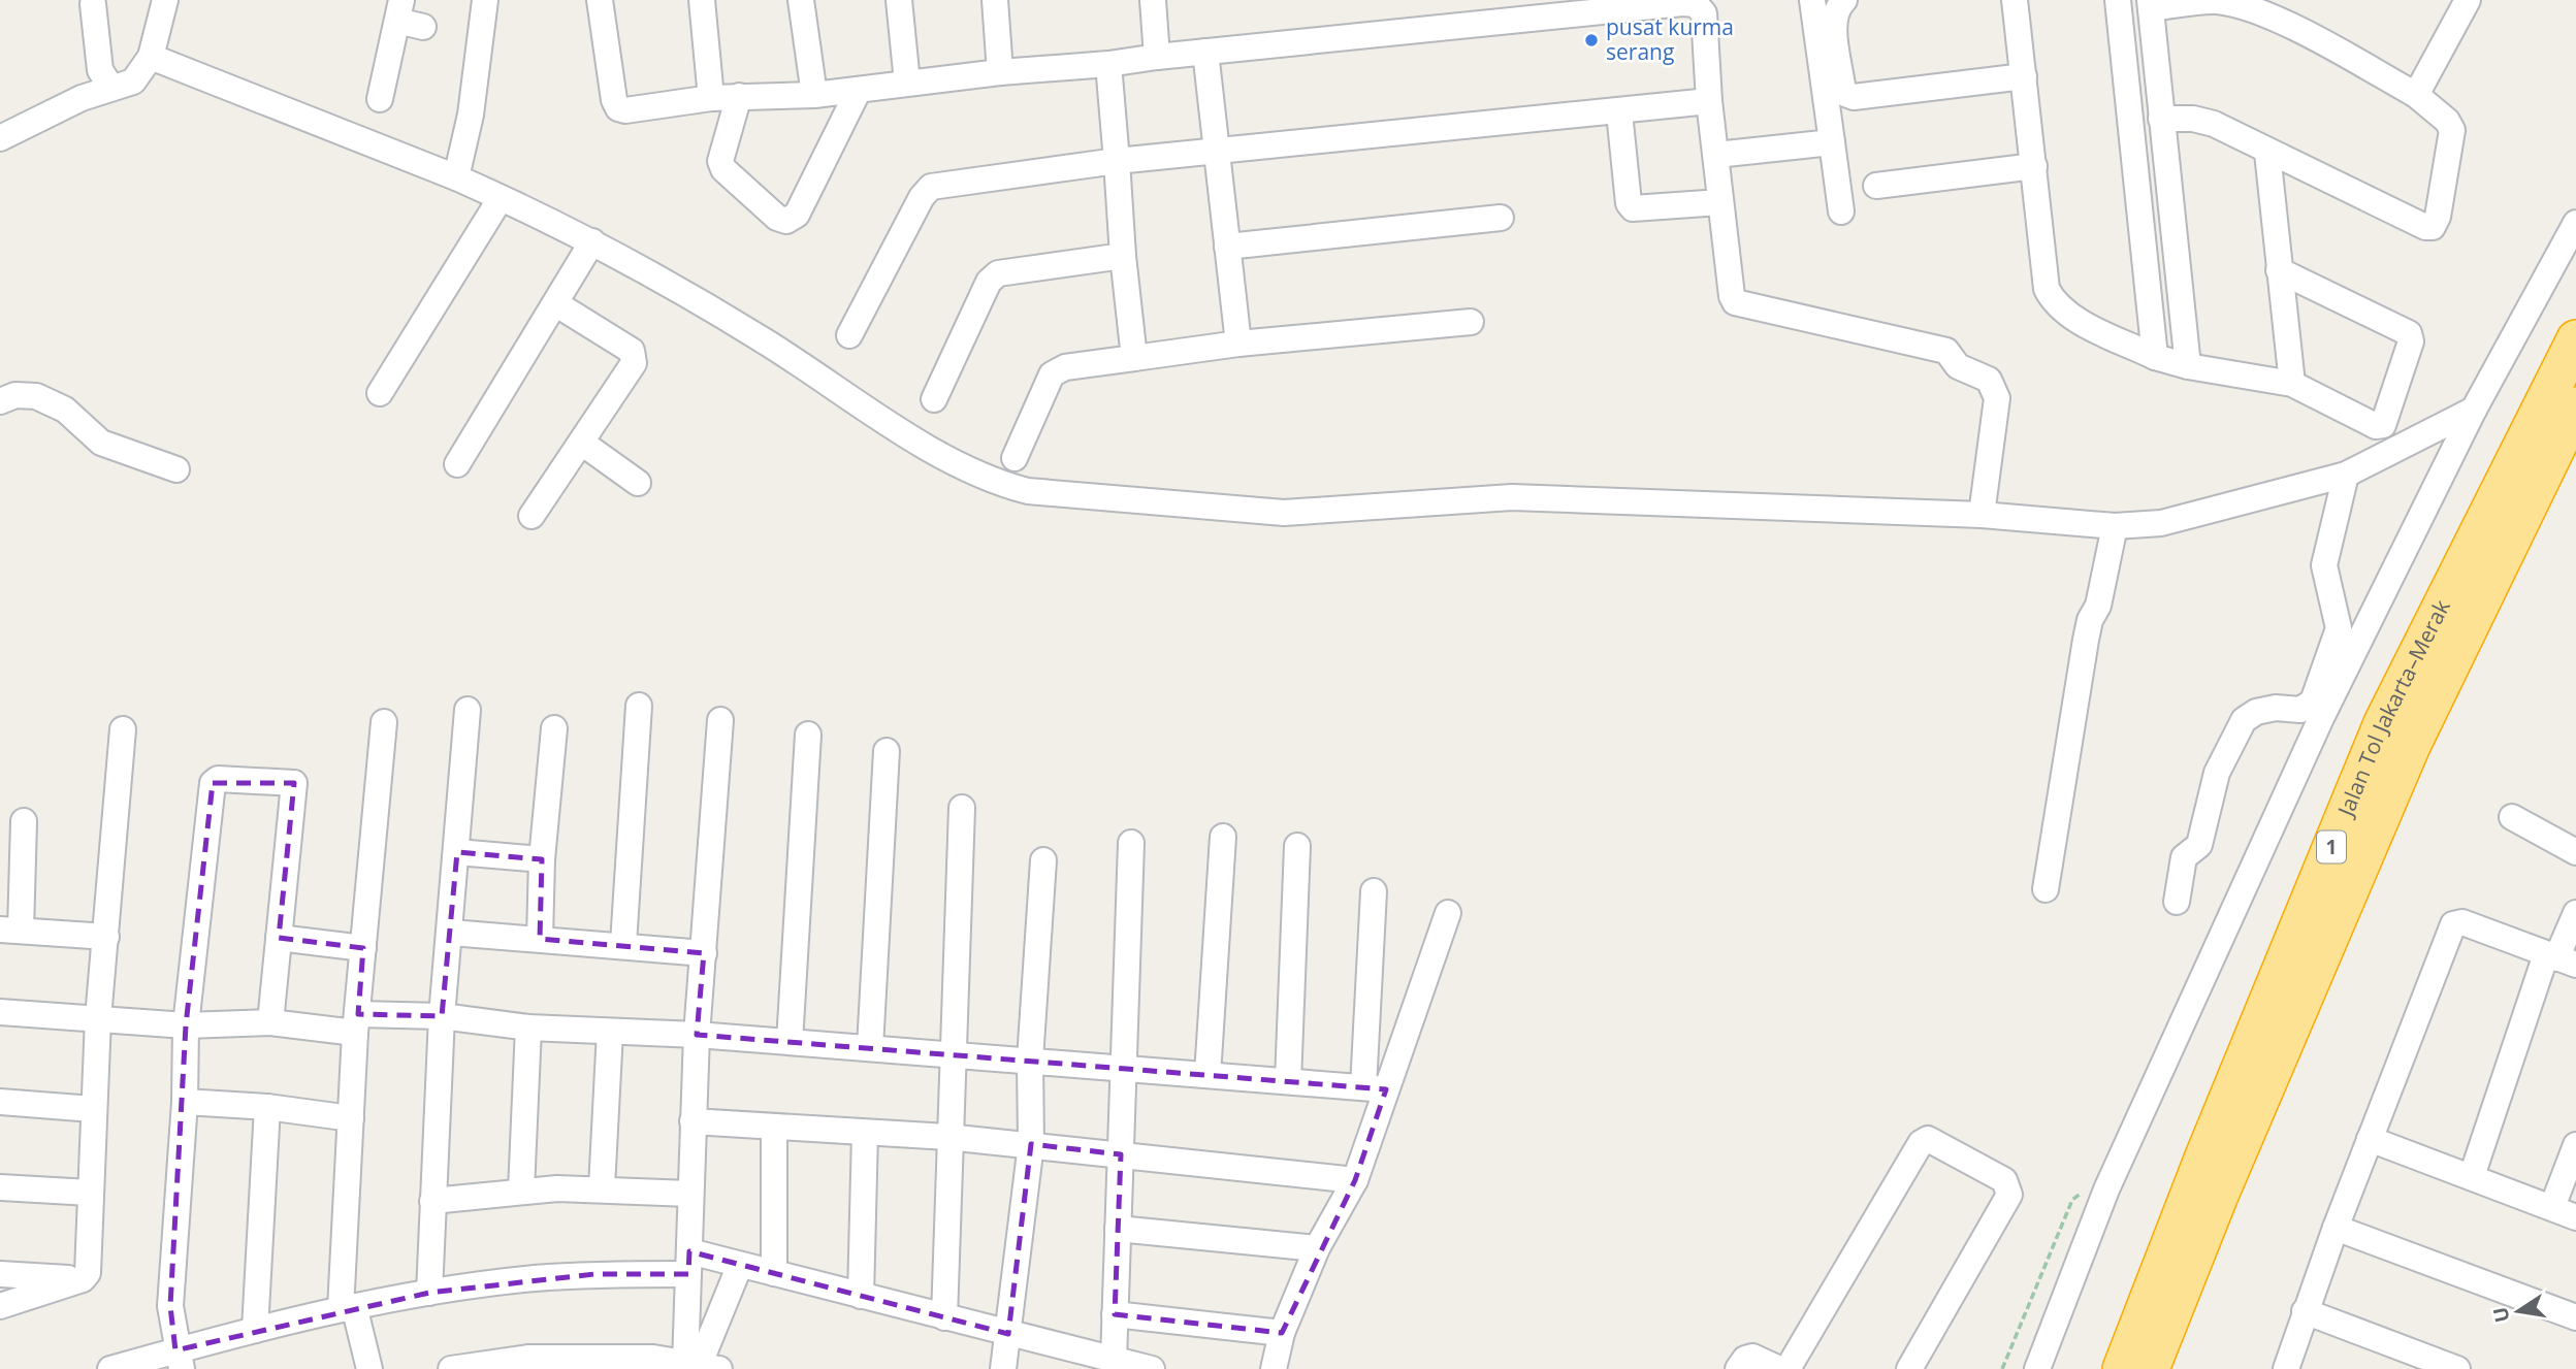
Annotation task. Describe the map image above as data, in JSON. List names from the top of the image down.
{
  "streets": {
    "highway": ["Jalan Tol Jakarta–Merak", "1"]
  },
  "places": ["pusat kurma serang"],
  "north": "left"
}
